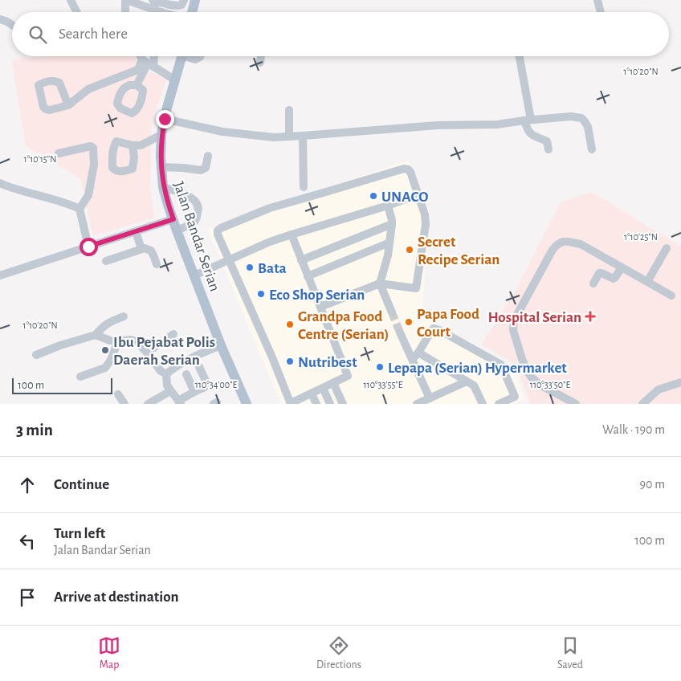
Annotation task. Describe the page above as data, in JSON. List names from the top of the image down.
{
  "streets": {
    "main road": ["Jalan Bandar Serian"]
  },
  "places": {
    "other": [
      "UNACO",
      "Secret Recipe Serian",
      "Bata",
      "Eco Shop Serian",
      "Papa Food Court",
      "Grandpa Food Centre (Serian)",
      "Ibu Pejabat Polis Daerah Serian",
      "Nutribest",
      "Lepapa (Serian) Hypermarket"
    ],
    "health": ["Hospital Serian"]
  },
  "scale_bar": "100 m",
  "page": {
    "search": "Search here",
    "scale": "100 m",
    "heading": ["3 min", "Walk · 190 m"],
    "list": [
      ["Continue", "90 m"],
      ["Turn left", "Jalan Bandar Serian", "100 m"],
      "Arrive at destination"
    ],
    "nav": ["Map", "Directions", "Saved"]
  },
  "coordinates": [
    "1°10'20\"N",
    "1°10'15\"N",
    "1°10'25\"N",
    "110°34'00\"E",
    "110°33'55\"E",
    "110°33'50\"E"
  ]
}
